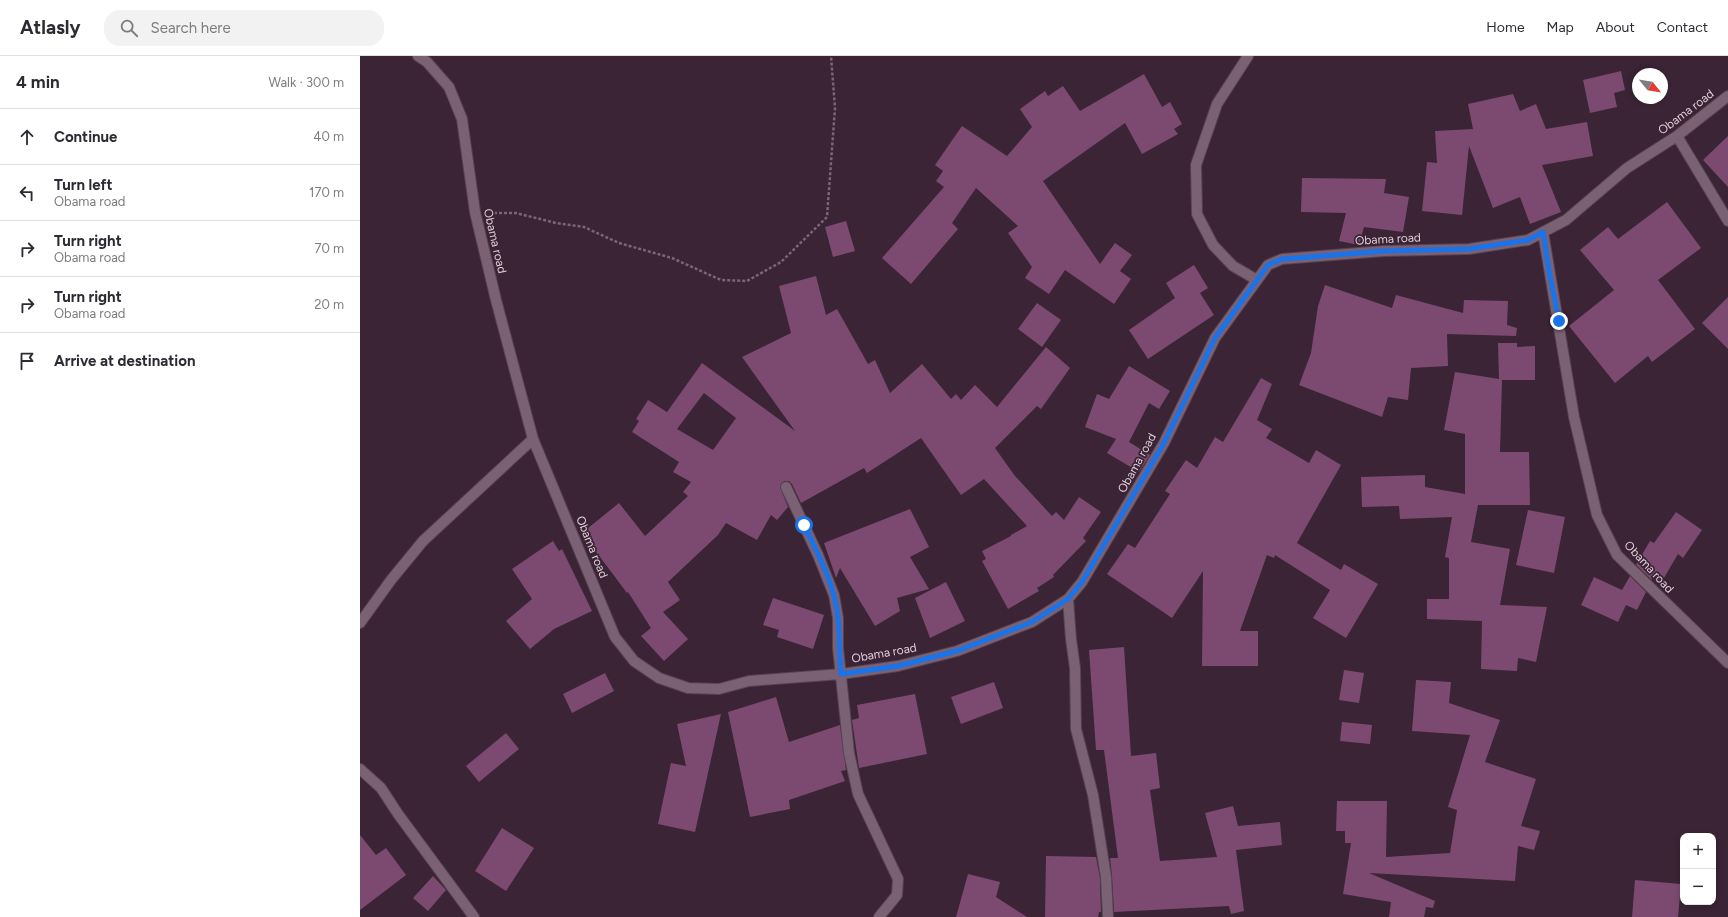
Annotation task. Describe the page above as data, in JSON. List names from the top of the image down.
{
  "streets": {
    "street": ["Obama road"]
  },
  "north": "bottom right",
  "page": {
    "header": "Atlasly",
    "search": "Search here",
    "nav": [
      "Home",
      "Map",
      "About",
      "Contact"
    ],
    "heading": ["4 min", "Walk · 300 m"],
    "list": [
      ["Continue", "40 m"],
      ["Turn left", "Obama road", "170 m"],
      ["Turn right", "Obama road", "70 m"],
      ["Turn right", "Obama road", "20 m"],
      "Arrive at destination"
    ],
    "map_buttons": ["+", "−"]
  }
}
